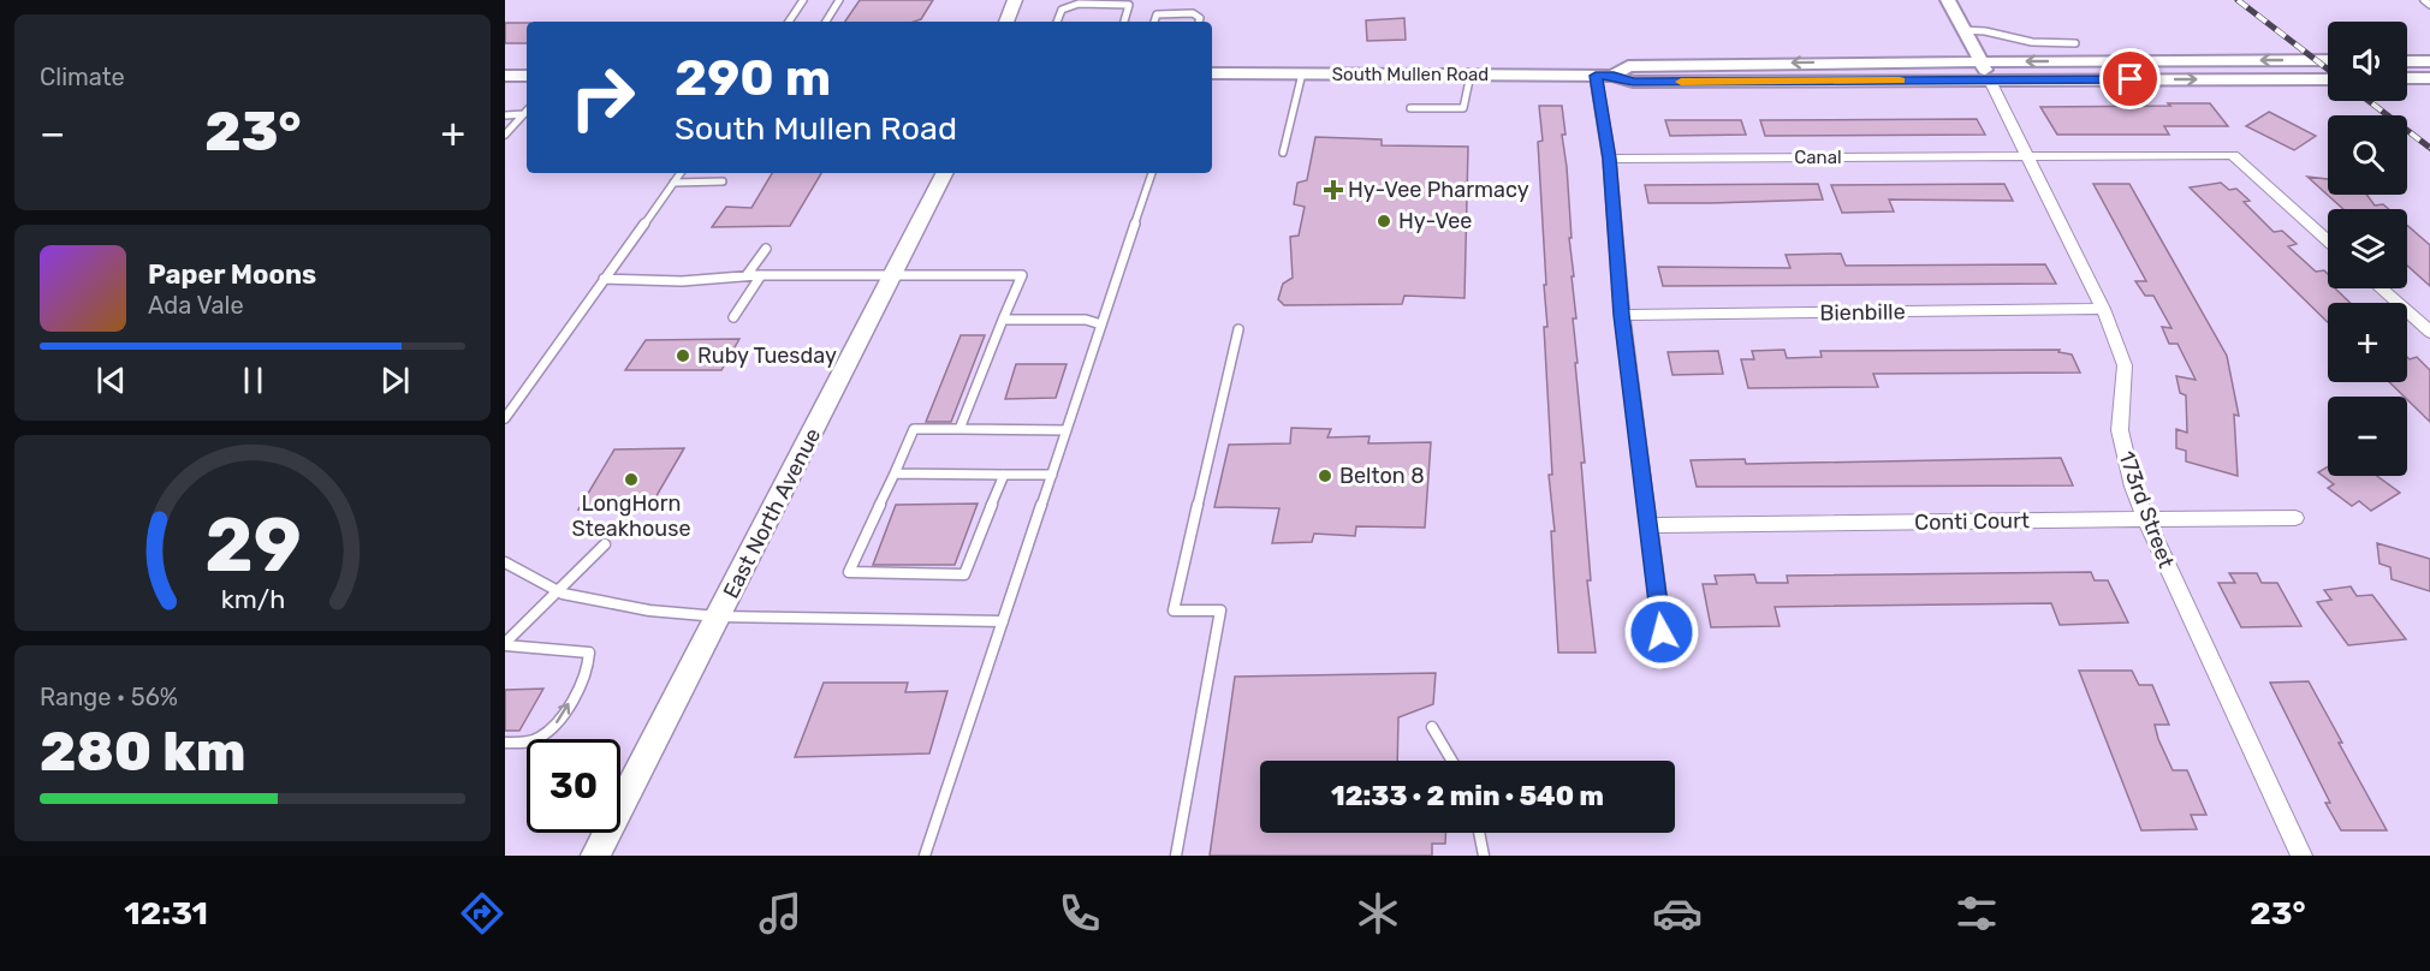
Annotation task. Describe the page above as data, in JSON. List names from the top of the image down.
{
  "streets": {
    "main road": ["East North Avenue"],
    "street": [
      "South Mullen Road",
      "Canal",
      "Bienbille",
      "173rd Street",
      "Conti Court"
    ]
  },
  "crossings": [
    ["South Mullen Road", "173rd Street"],
    ["Canal", "173rd Street"],
    ["Bienbille", "173rd Street"],
    ["173rd Street", "Conti Court"]
  ],
  "places": {
    "health": ["Hy-Vee Pharmacy"],
    "other": [
      "Hy-Vee",
      "Ruby Tuesday",
      "Belton 8",
      "LongHorn Steakhouse"
    ]
  },
  "page": {
    "tile": [
      "Climate",
      ["Range · 56%", "280 km"]
    ],
    "map_buttons": ["+", "−"],
    "turn": ["290 m", "South Mullen Road"],
    "heat": ["−", "23°", "+"],
    "song": ["Paper Moons", "Ada Vale"],
    "limit": "30",
    "trip": "12:33 · 2 min · 540 m",
    "tabs": ["12:31", "23°"],
    "gauge": ["29", "km/h"]
  }
}
